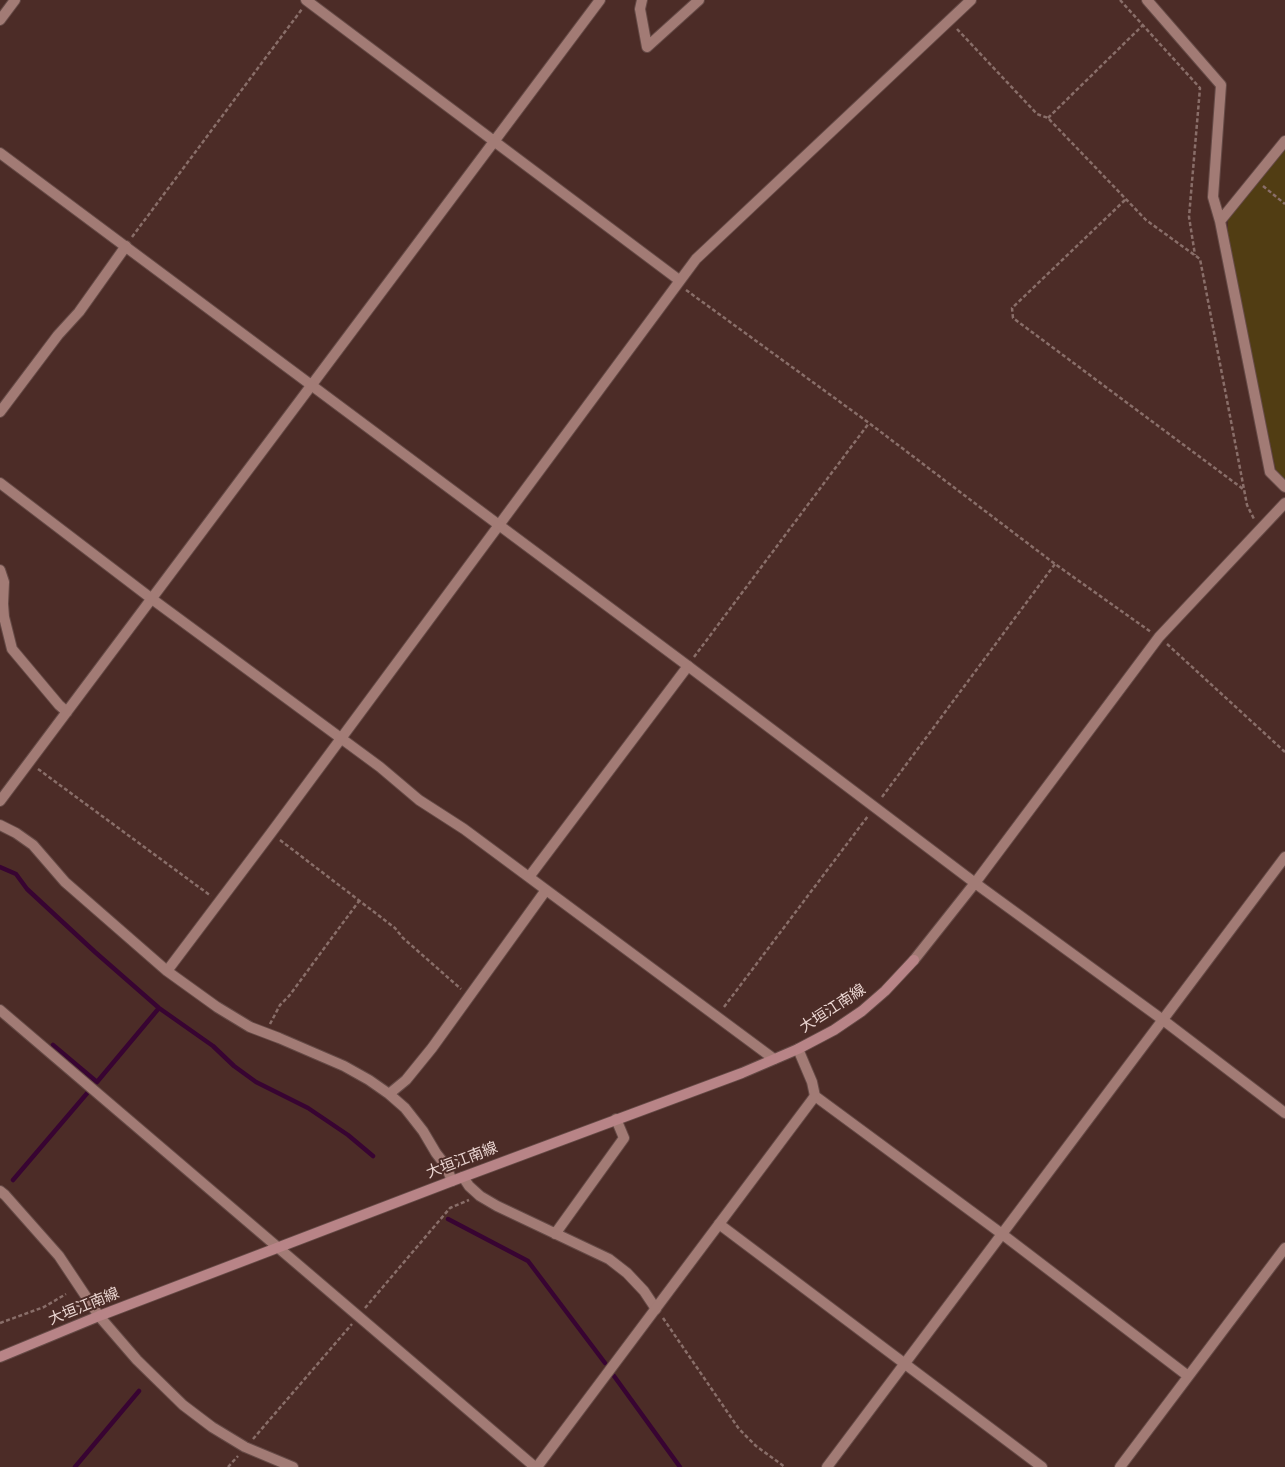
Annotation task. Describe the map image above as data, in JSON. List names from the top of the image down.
{
  "streets": {
    "main road": ["大垣江南線"]
  }
}
